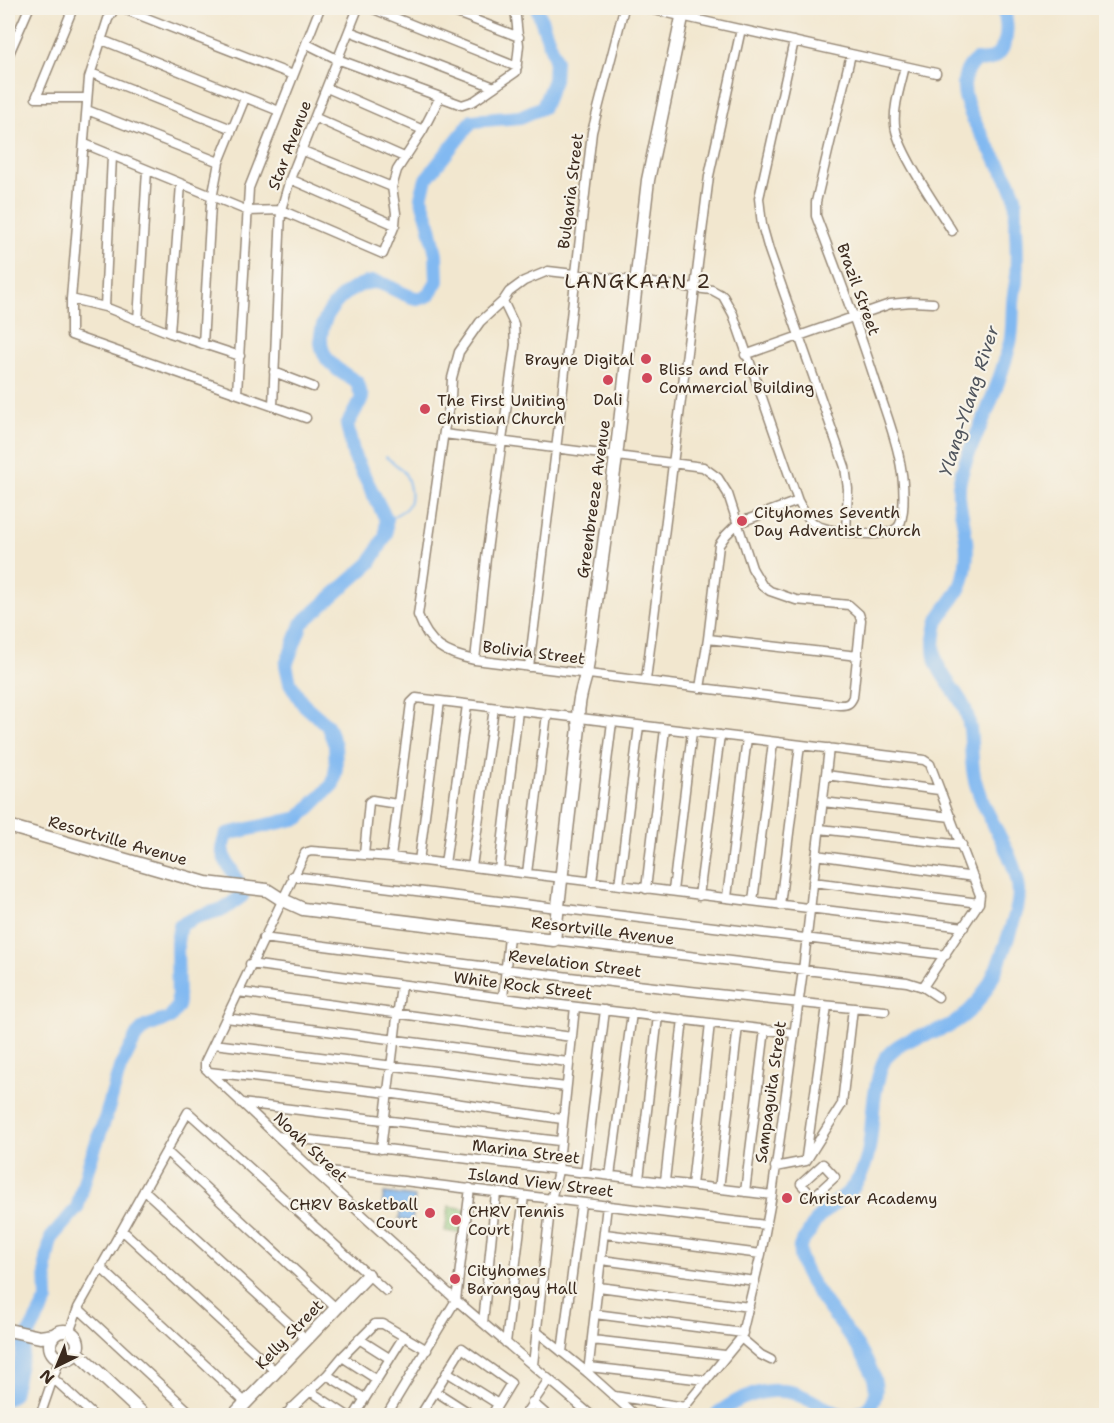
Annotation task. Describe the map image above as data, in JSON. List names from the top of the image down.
{
  "streets": {
    "street": [
      "Star Avenue",
      "Bulgaria Street",
      "Brazil Street",
      "Greenbreeze Avenue",
      "Bolivia Street",
      "Resortville Avenue",
      "Revelation Street",
      "White Rock Street",
      "Sampaguita Street",
      "Noah Street",
      "Marina Street",
      "Island View Street",
      "Kelly Street"
    ]
  },
  "crossings": [
    ["Bulgaria Street", "Bolivia Street"],
    ["Greenbreeze Avenue", "Bolivia Street"],
    ["Greenbreeze Avenue", "Resortville Avenue"],
    ["Resortville Avenue", "Sampaguita Street"],
    ["Revelation Street", "Sampaguita Street"],
    ["White Rock Street", "Sampaguita Street"],
    ["Sampaguita Street", "Marina Street"],
    ["Sampaguita Street", "Island View Street"],
    ["Noah Street", "Marina Street"],
    ["Noah Street", "Island View Street"]
  ],
  "districts": ["LANGKAAN 2"],
  "water": ["Ylang-Ylang River"],
  "places": [
    "Brayne Digital",
    "Bliss and Flair Commercial Building",
    "Dali",
    "The First Uniting Christian Church",
    "Cityhomes Seventh Day Adventist Church",
    "Christar Academy",
    "CHRV Basketball Court",
    "CHRV Tennis Court",
    "Cityhomes Barangay Hall"
  ],
  "north": "bottom left"
}
